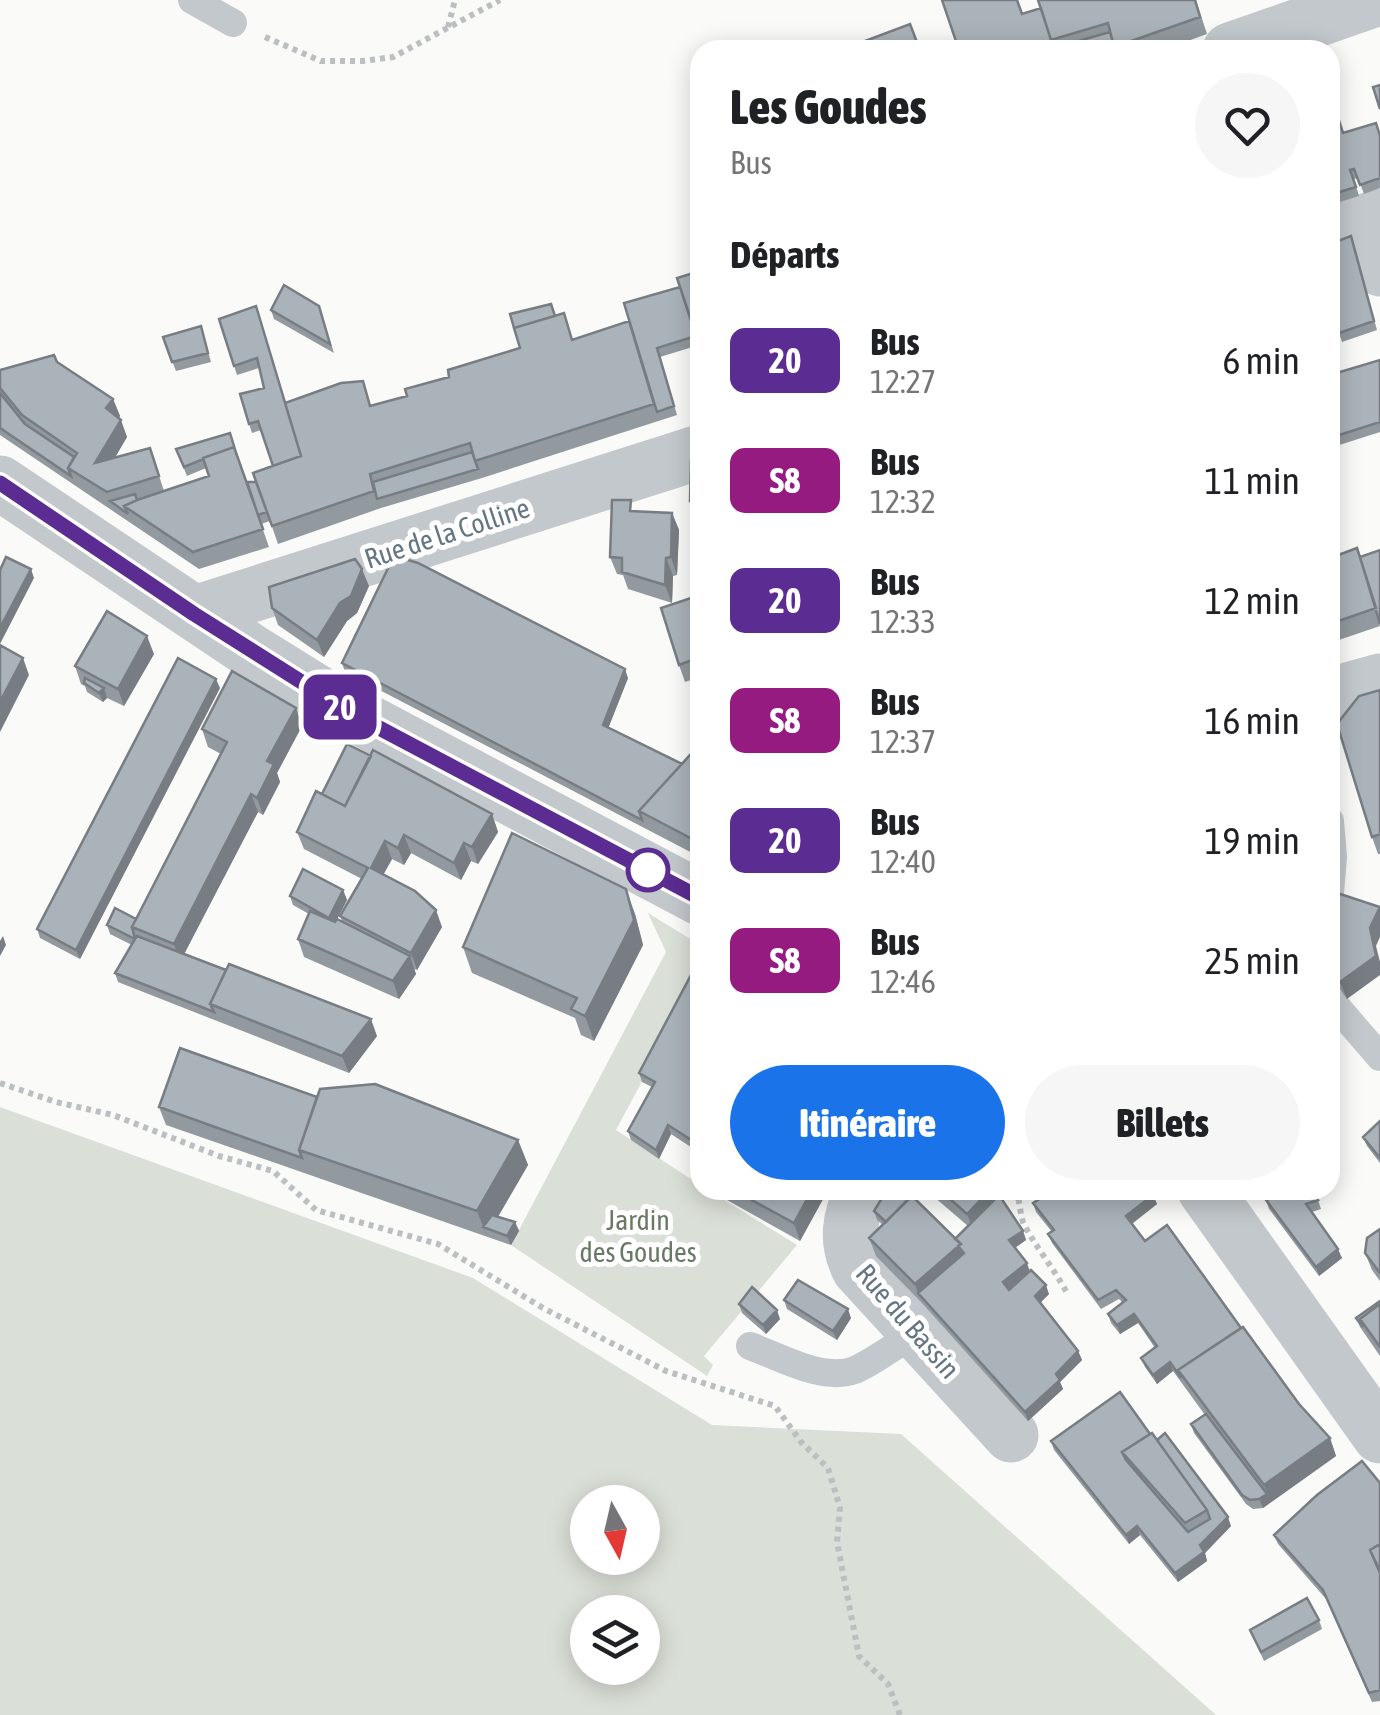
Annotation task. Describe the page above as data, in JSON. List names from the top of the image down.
{
  "streets": {
    "street": ["Rue de la Colline", "Rue du Bassin"]
  },
  "parks": ["Jardin des Goudes"],
  "lines": ["bus line 20"],
  "north": "bottom",
  "page": {
    "on_map": "20",
    "heading": [
      ["Les Goudes", "Bus"],
      "Départs"
    ],
    "list": [
      {
        "mark": "20",
        "name": "Bus",
        "note": "12:27",
        "value": "6 min"
      },
      {
        "mark": "S8",
        "name": "Bus",
        "note": "12:32",
        "value": "11 min"
      },
      {
        "mark": "20",
        "name": "Bus",
        "note": "12:33",
        "value": "12 min"
      },
      {
        "mark": "S8",
        "name": "Bus",
        "note": "12:37",
        "value": "16 min"
      },
      {
        "mark": "20",
        "name": "Bus",
        "note": "12:40",
        "value": "19 min"
      },
      {
        "mark": "S8",
        "name": "Bus",
        "note": "12:46",
        "value": "25 min"
      }
    ],
    "buttons": ["Itinéraire", "Billets"]
  }
}
